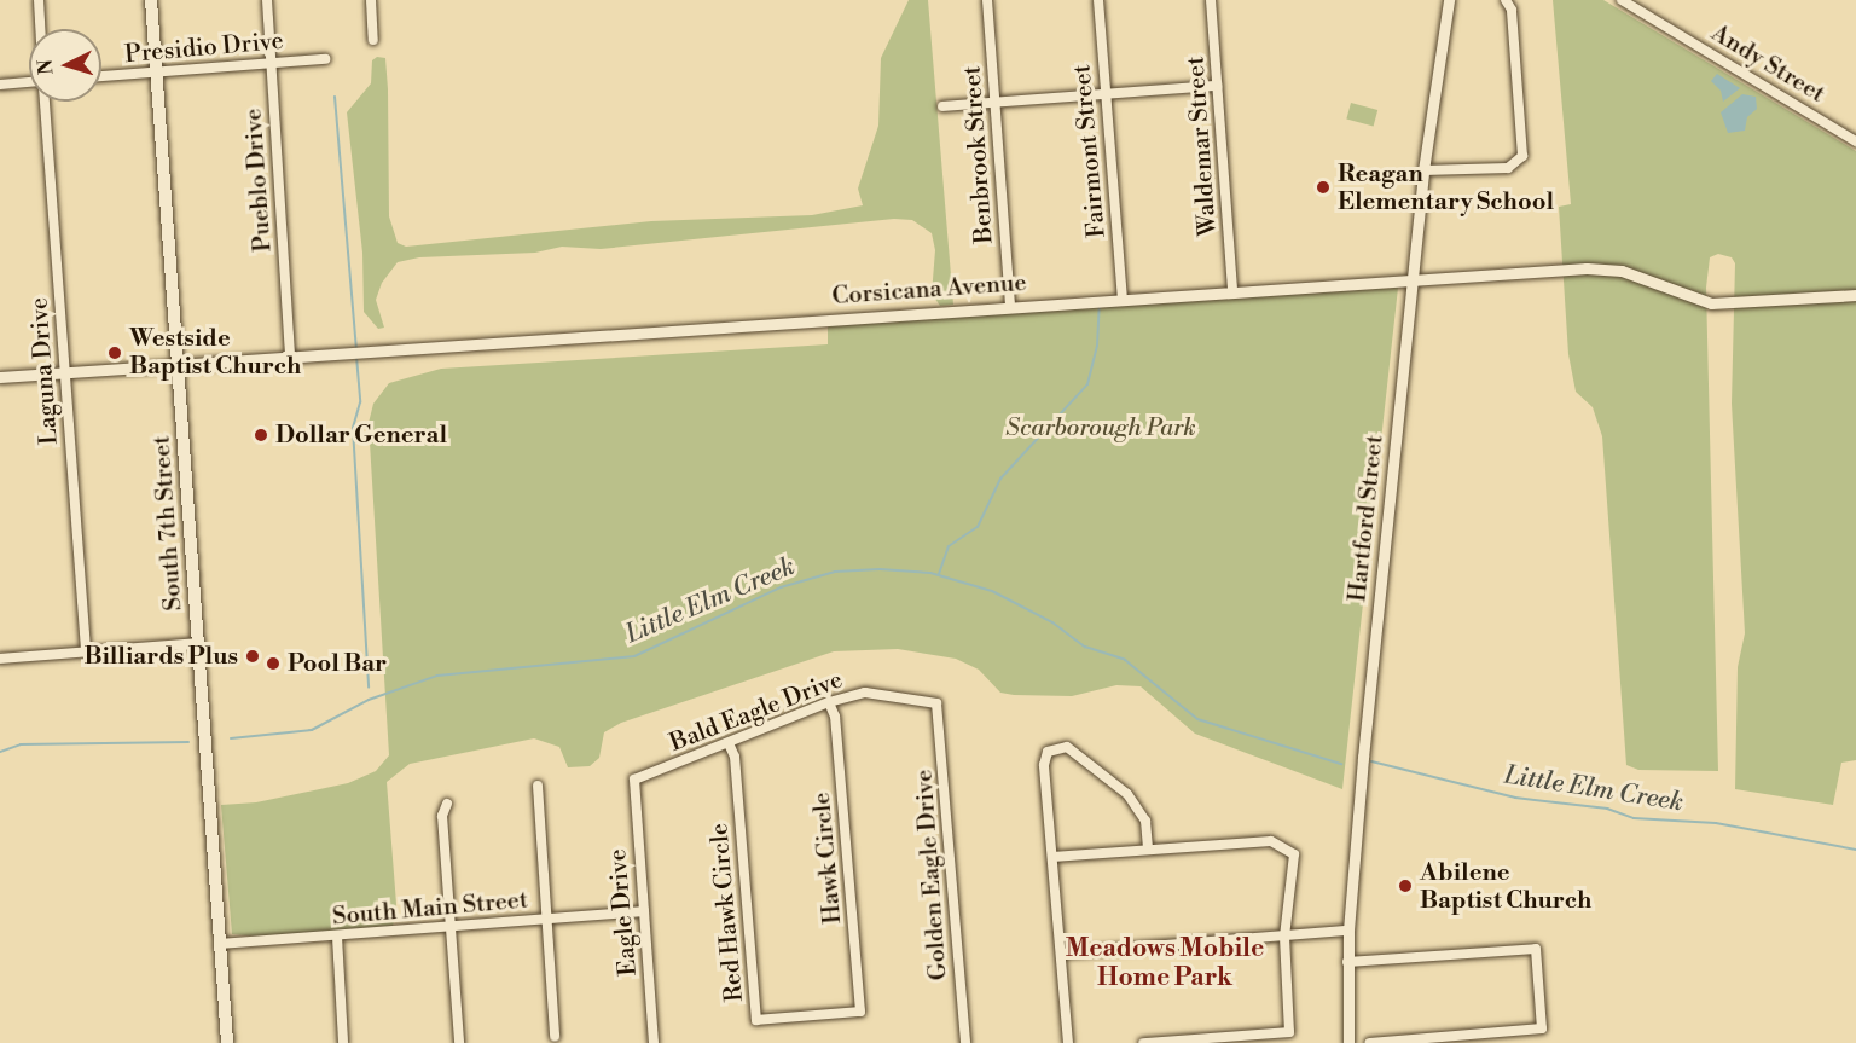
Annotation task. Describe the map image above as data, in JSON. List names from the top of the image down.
{
  "streets": {
    "main road": ["South 7th Street"],
    "street": [
      "Presidio Drive",
      "Andy Street",
      "Waldemar Street",
      "Fairmont Street",
      "Benbrook Street",
      "Pueblo Drive",
      "Corsicana Avenue",
      "Laguna Drive",
      "Hartford Street",
      "Bald Eagle Drive",
      "Hawk Circle",
      "Golden Eagle Drive",
      "South Main Street",
      "Eagle Drive",
      "Red Hawk Circle"
    ]
  },
  "crossings": [
    ["Presidio Drive", "Pueblo Drive"],
    ["Presidio Drive", "South 7th Street"],
    ["Waldemar Street", "Corsicana Avenue"],
    ["Fairmont Street", "Corsicana Avenue"],
    ["Benbrook Street", "Corsicana Avenue"],
    ["Pueblo Drive", "Corsicana Avenue"],
    ["Corsicana Avenue", "Laguna Drive"],
    ["Corsicana Avenue", "Hartford Street"],
    ["Corsicana Avenue", "South 7th Street"],
    ["South 7th Street", "South Main Street"],
    ["Bald Eagle Drive", "Hawk Circle"],
    ["Bald Eagle Drive", "Golden Eagle Drive"],
    ["Bald Eagle Drive", "Eagle Drive"],
    ["Bald Eagle Drive", "Red Hawk Circle"],
    ["Hawk Circle", "Red Hawk Circle"],
    ["South Main Street", "Eagle Drive"]
  ],
  "districts": ["Meadows Mobile Home Park"],
  "water": ["Little Elm Creek"],
  "parks": ["Scarborough Park"],
  "places": [
    "Reagan Elementary School",
    "Westside Baptist Church",
    "Dollar General",
    "Billiards Plus",
    "Pool Bar",
    "Abilene Baptist Church"
  ],
  "north": "left"
}
